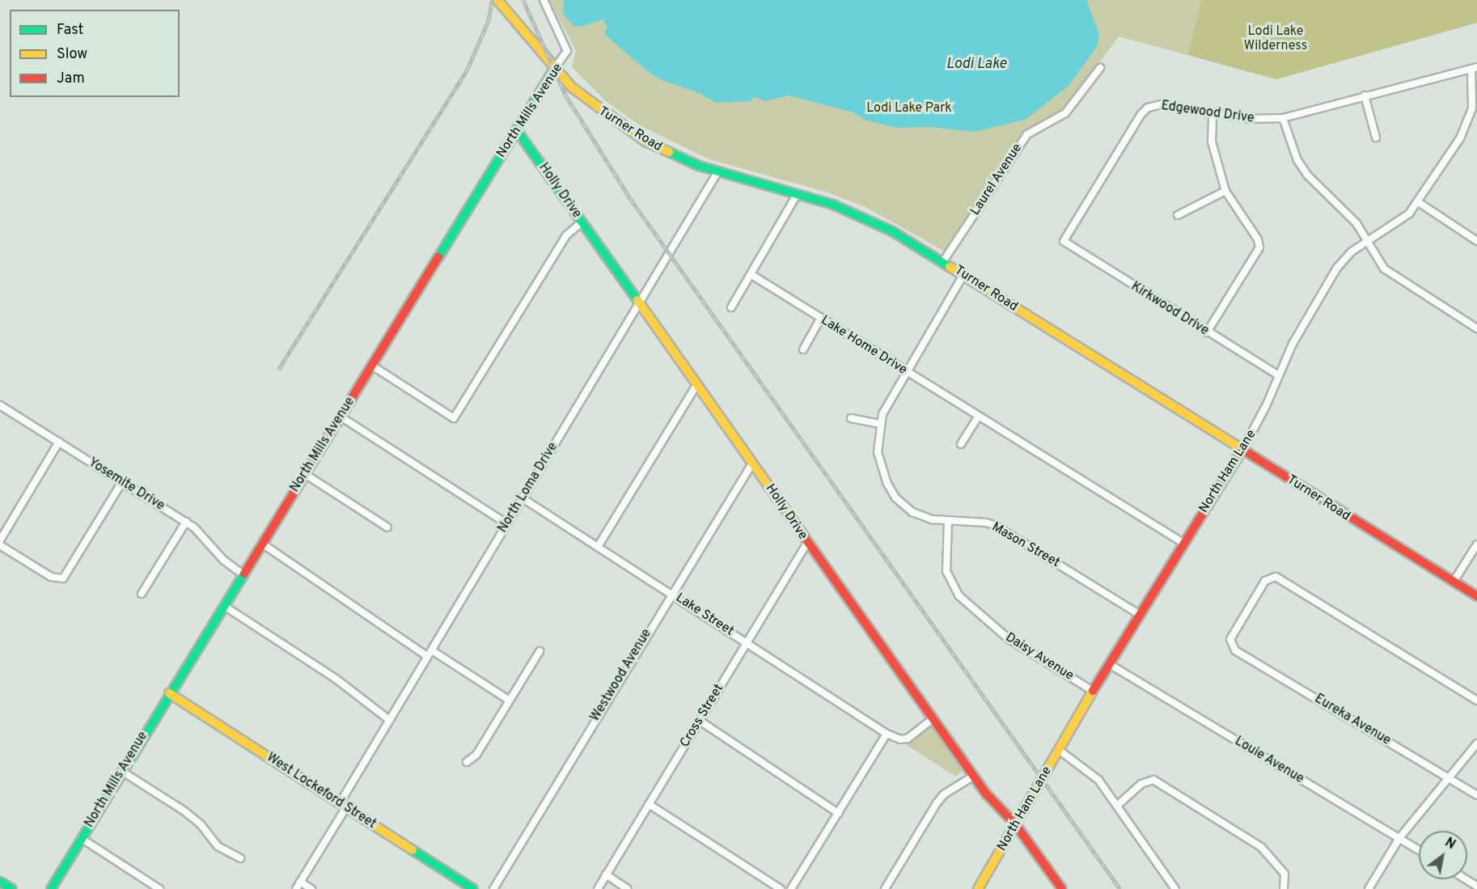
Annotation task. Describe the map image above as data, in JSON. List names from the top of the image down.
{
  "streets": {
    "street": [
      "North Mills Avenue",
      "Edgewood Drive",
      "Turner Road",
      "Laurel Avenue",
      "Holly Drive",
      "Kirkwood Drive",
      "Lake Home Drive",
      "North Ham Lane",
      "Yosemite Drive",
      "North Loma Drive",
      "Mason Street",
      "Lake Street",
      "Daisy Avenue",
      "Westwood Avenue",
      "Cross Street",
      "Eureka Avenue",
      "Louie Avenue",
      "West Lockeford Street"
    ]
  },
  "crossings": [
    ["North Mills Avenue", "Turner Road"],
    ["North Mills Avenue", "Holly Drive"],
    ["North Mills Avenue", "Yosemite Drive"],
    ["North Mills Avenue", "West Lockeford Street"],
    ["Edgewood Drive", "Kirkwood Drive"],
    ["Edgewood Drive", "North Ham Lane"],
    ["Turner Road", "Laurel Avenue"],
    ["Turner Road", "North Ham Lane"],
    ["Turner Road", "North Loma Drive"],
    ["Holly Drive", "North Ham Lane"],
    ["Holly Drive", "North Loma Drive"],
    ["Holly Drive", "Westwood Avenue"],
    ["Holly Drive", "Cross Street"],
    ["Kirkwood Drive", "North Ham Lane"],
    ["Lake Home Drive", "North Ham Lane"],
    ["Lake Home Drive", "Mason Street"],
    ["North Ham Lane", "Mason Street"],
    ["North Ham Lane", "Daisy Avenue"],
    ["North Ham Lane", "Louie Avenue"],
    ["North Loma Drive", "Lake Street"],
    ["North Loma Drive", "West Lockeford Street"],
    ["Mason Street", "Daisy Avenue"],
    ["Lake Street", "Westwood Avenue"],
    ["Lake Street", "Cross Street"]
  ],
  "water": ["Lodi Lake"],
  "parks": ["Lodi Lake Wilderness", "Lodi Lake Park"],
  "legend": ["Fast", "Slow", "Jam"],
  "north": "top right"
}
